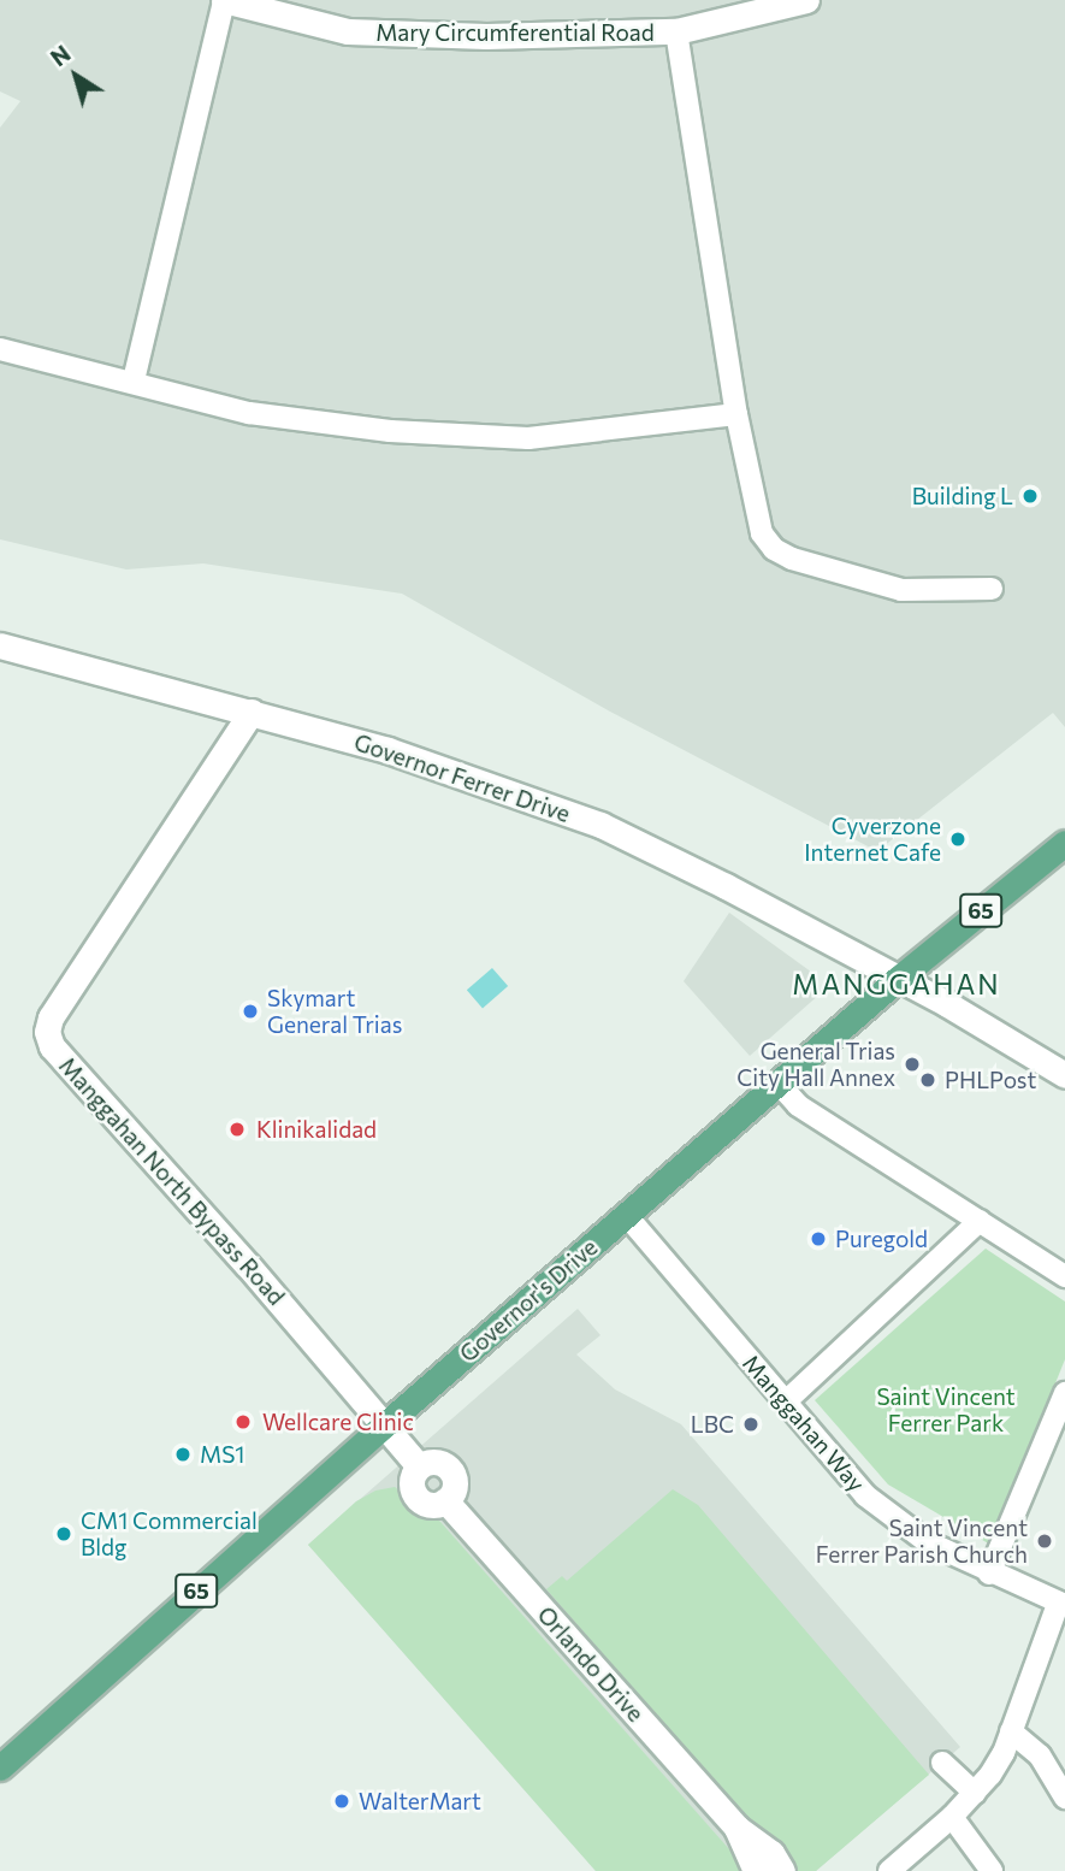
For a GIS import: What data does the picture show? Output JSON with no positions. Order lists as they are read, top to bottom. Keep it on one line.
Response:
{"streets":{"main road":["65","Governor's Drive"],"street":["Mary Circumferential Road","Governor Ferrer Drive","Manggahan North Bypass Road","Manggahan Way","Orlando Drive"]},"crossings":[["Governor Ferrer Drive","Manggahan North Bypass Road"],["Governor Ferrer Drive","Governor's Drive"],["Manggahan North Bypass Road","Governor's Drive"],["Manggahan North Bypass Road","Orlando Drive"],["Governor's Drive","Manggahan Way"],["Governor's Drive","Orlando Drive"]],"districts":["MANGGAHAN"],"parks":["Saint Vincent Ferrer Park"],"places":["Building L","Cyverzone Internet Cafe","Skymart General Trias","General Trias City Hall Annex","PHLPost","Klinikalidad","Puregold","Wellcare Clinic","LBC","MS1","CM1 Commercial Bldg","Saint Vincent Ferrer Parish Church","WalterMart"],"north":"top left"}
